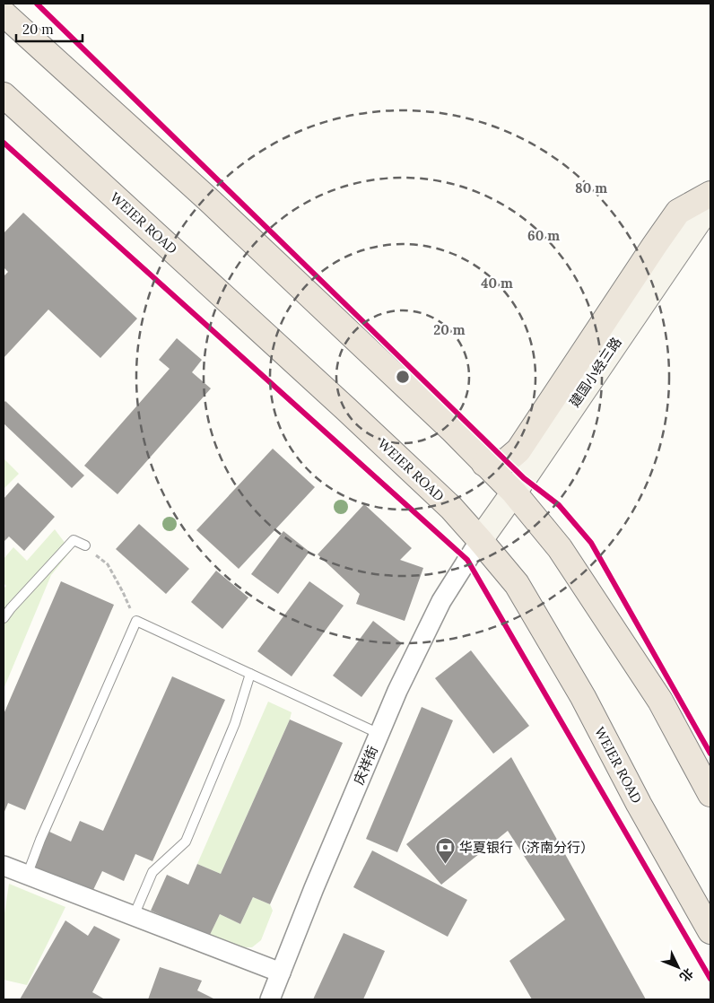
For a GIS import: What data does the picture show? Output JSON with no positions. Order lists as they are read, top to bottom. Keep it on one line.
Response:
{"streets":{"highway":["WEIER ROAD"],"main road":["建国小经三路"],"street":["庆祥街"]},"crossings":[["WEIER ROAD","建国小经三路"],["WEIER ROAD","庆祥街"],["建国小经三路","庆祥街"]],"places":{"bank":["华夏银行（济南分行）"]},"scale_bar":"20 m","north":"bottom right","rings":["80 m","60 m","40 m","20 m"]}
